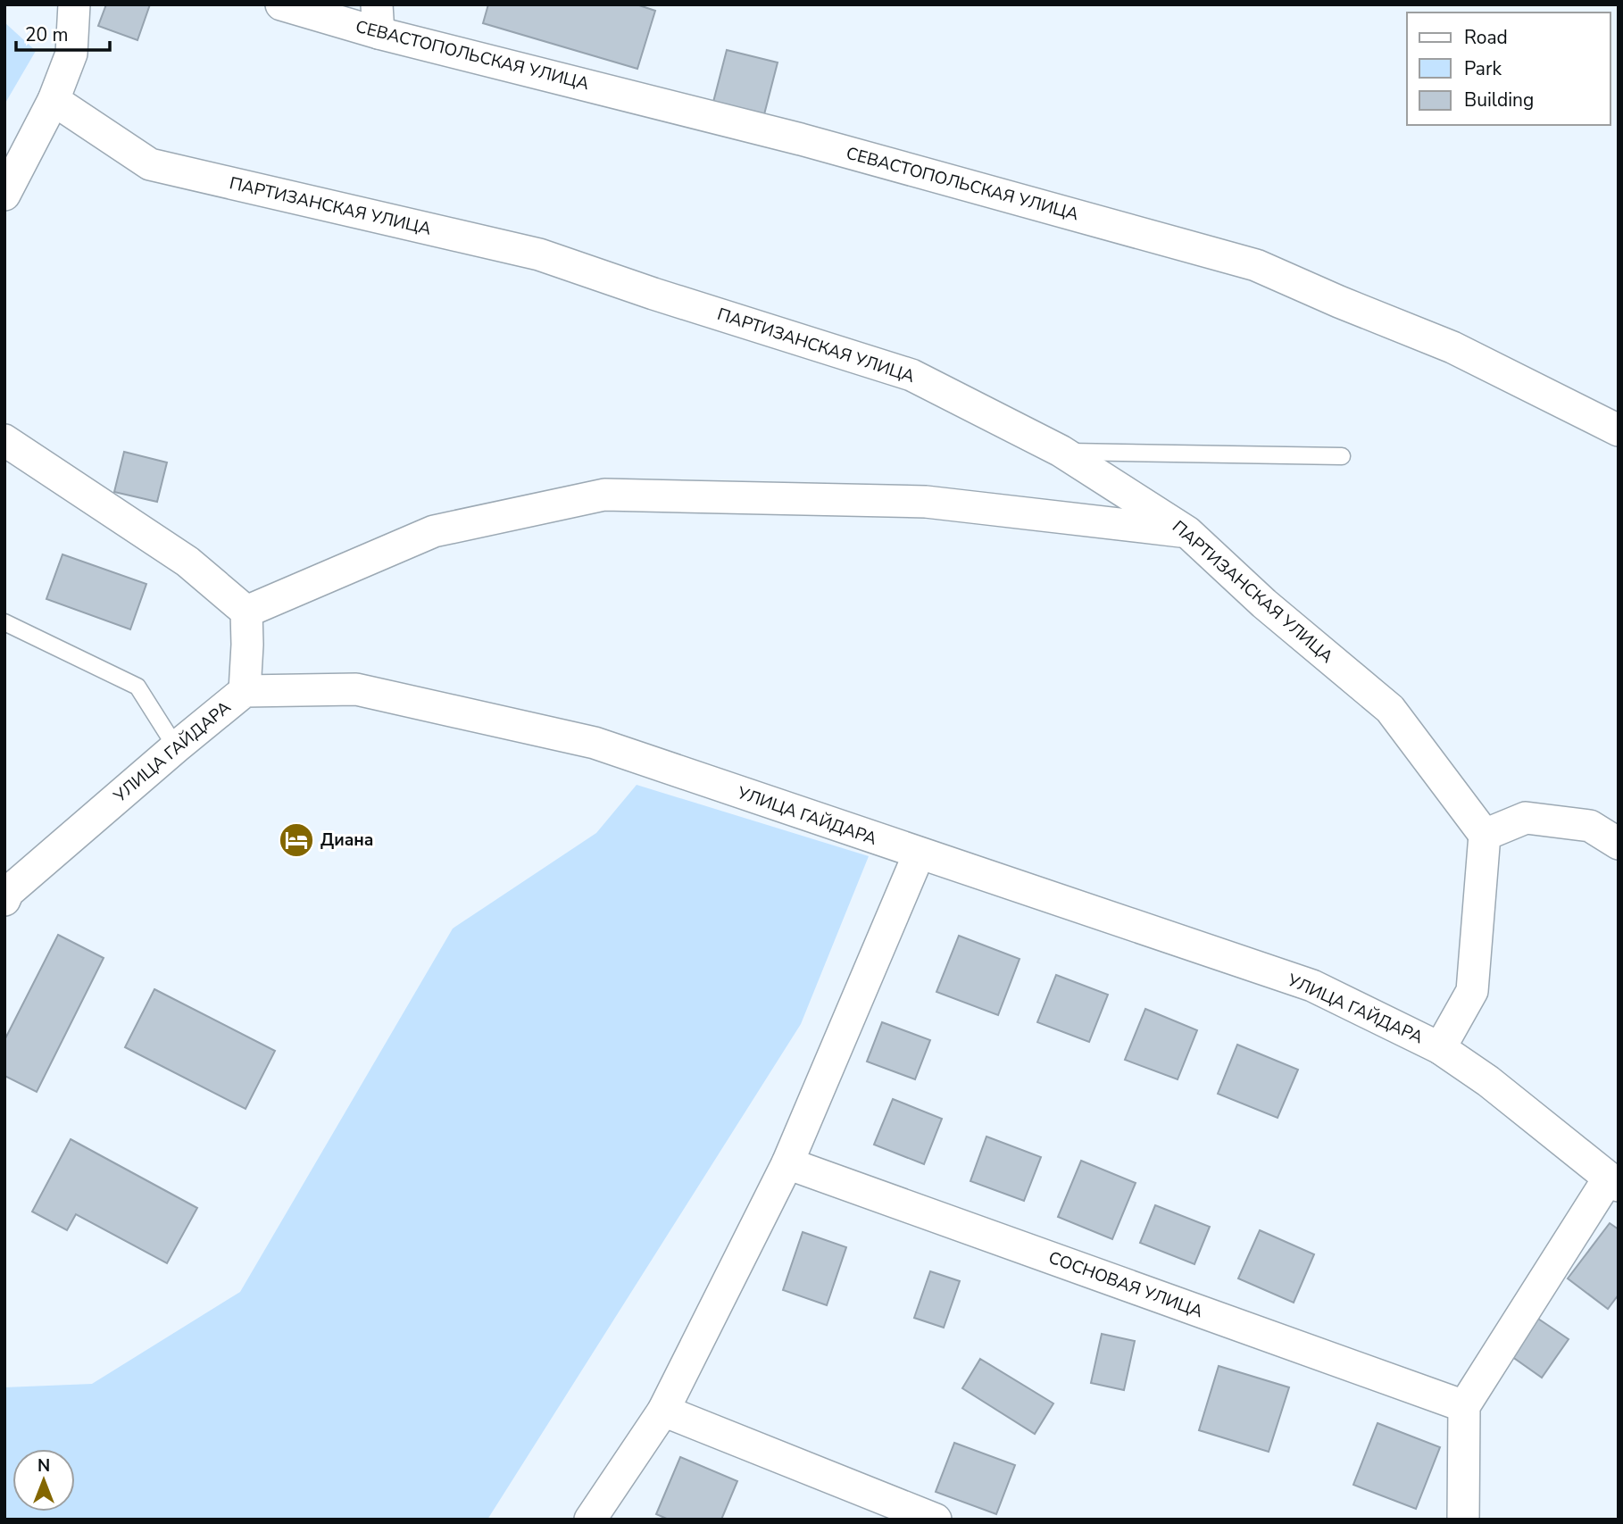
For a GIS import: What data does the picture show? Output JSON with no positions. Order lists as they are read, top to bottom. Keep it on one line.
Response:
{"streets":{"street":["СЕВАСТОПОЛЬСКАЯ УЛИЦА","ПАРТИЗАНСКАЯ УЛИЦА","УЛИЦА ГАЙДАРА","СОСНОВАЯ УЛИЦА"]},"places":{"hotel":["Диана"]},"legend":["Road","Park","Building"],"scale_bar":"20 m","north":"top"}
